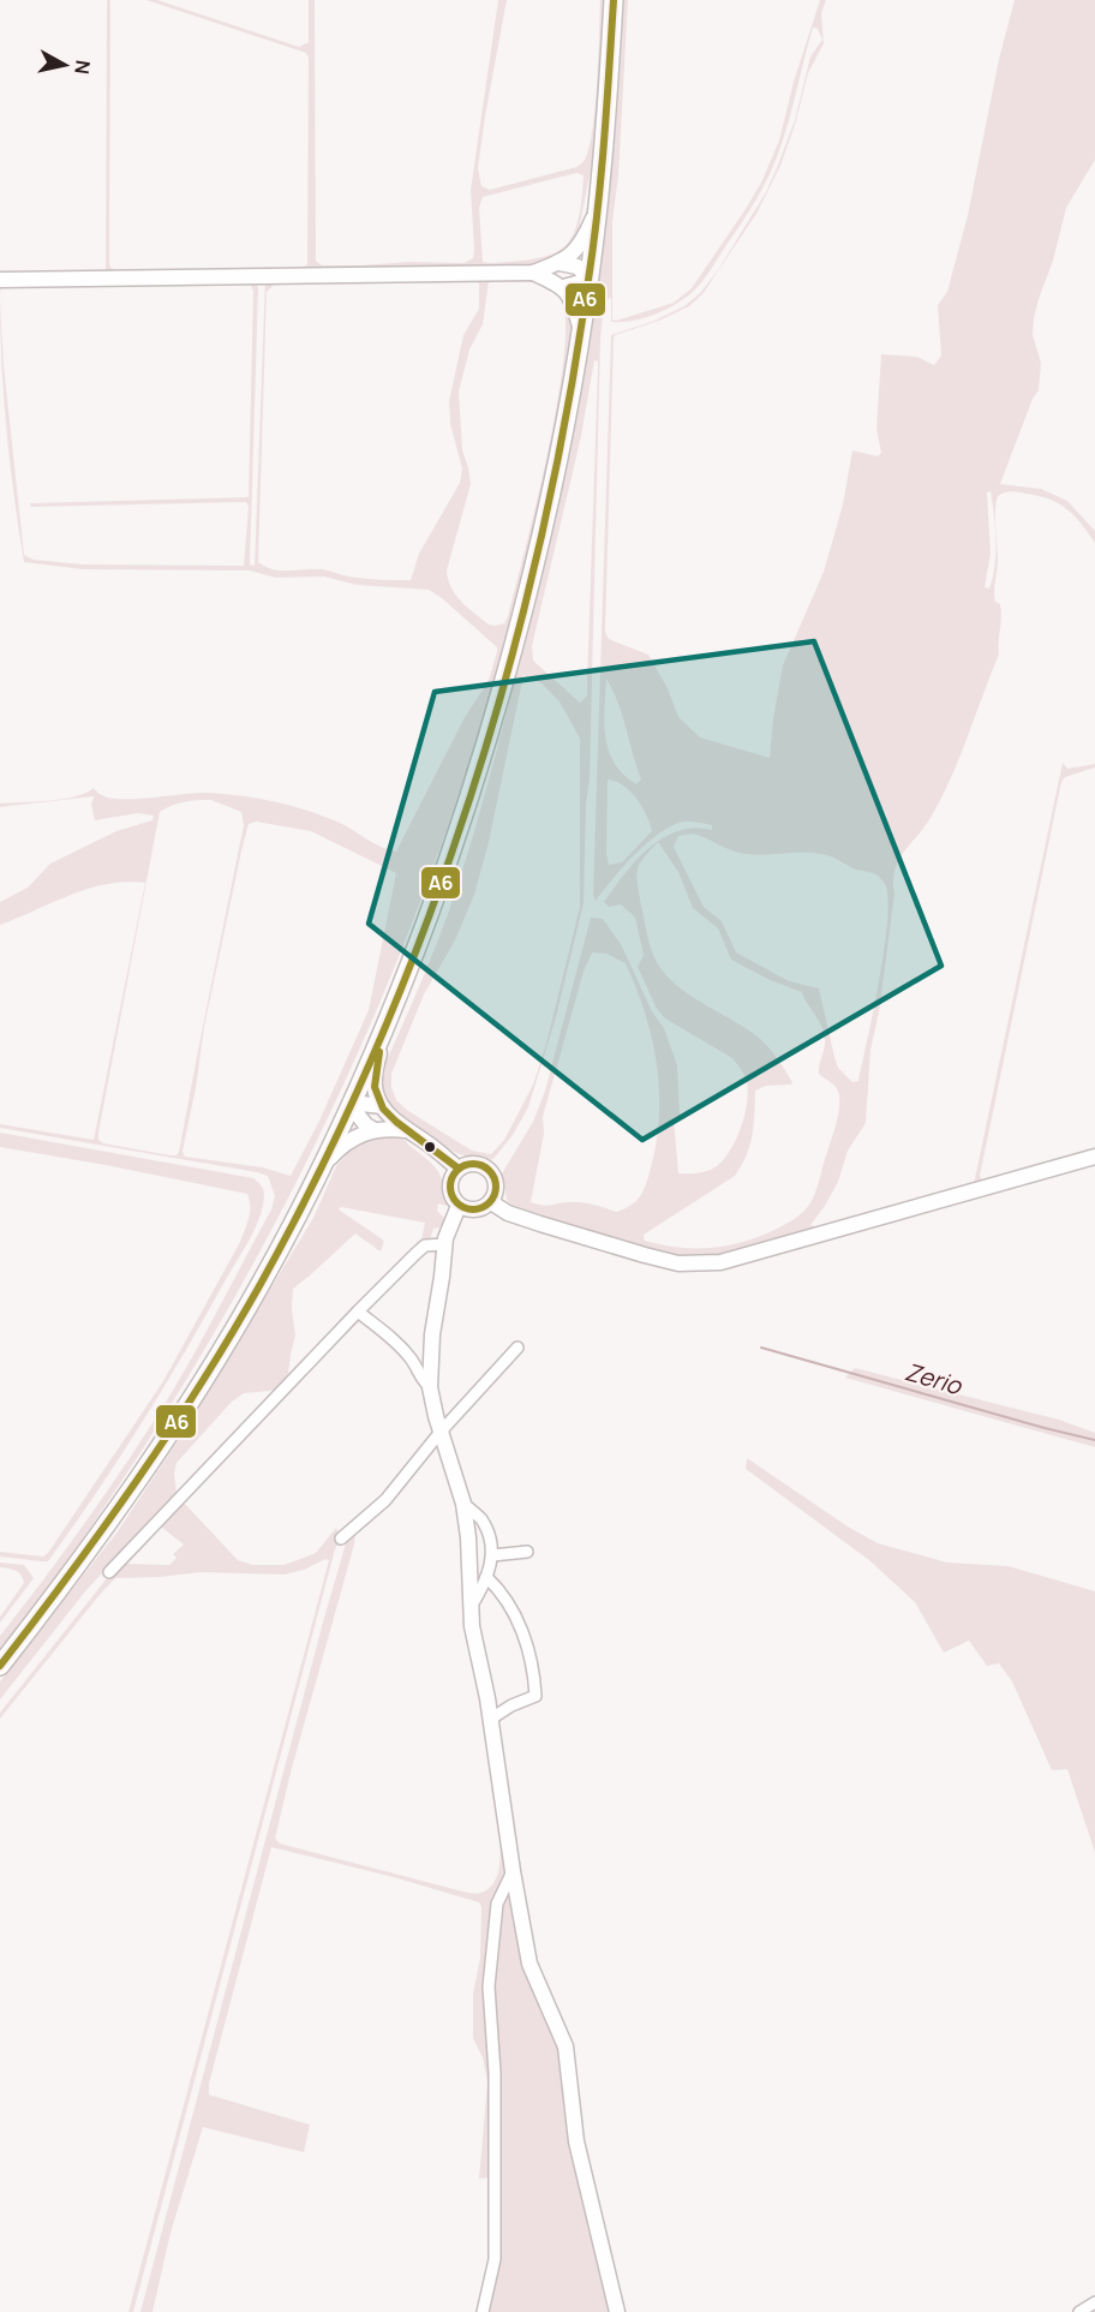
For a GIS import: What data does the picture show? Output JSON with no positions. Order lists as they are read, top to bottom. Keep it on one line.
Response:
{"water":["Zerio"],"lines":["transit line A6"],"north":"right"}
